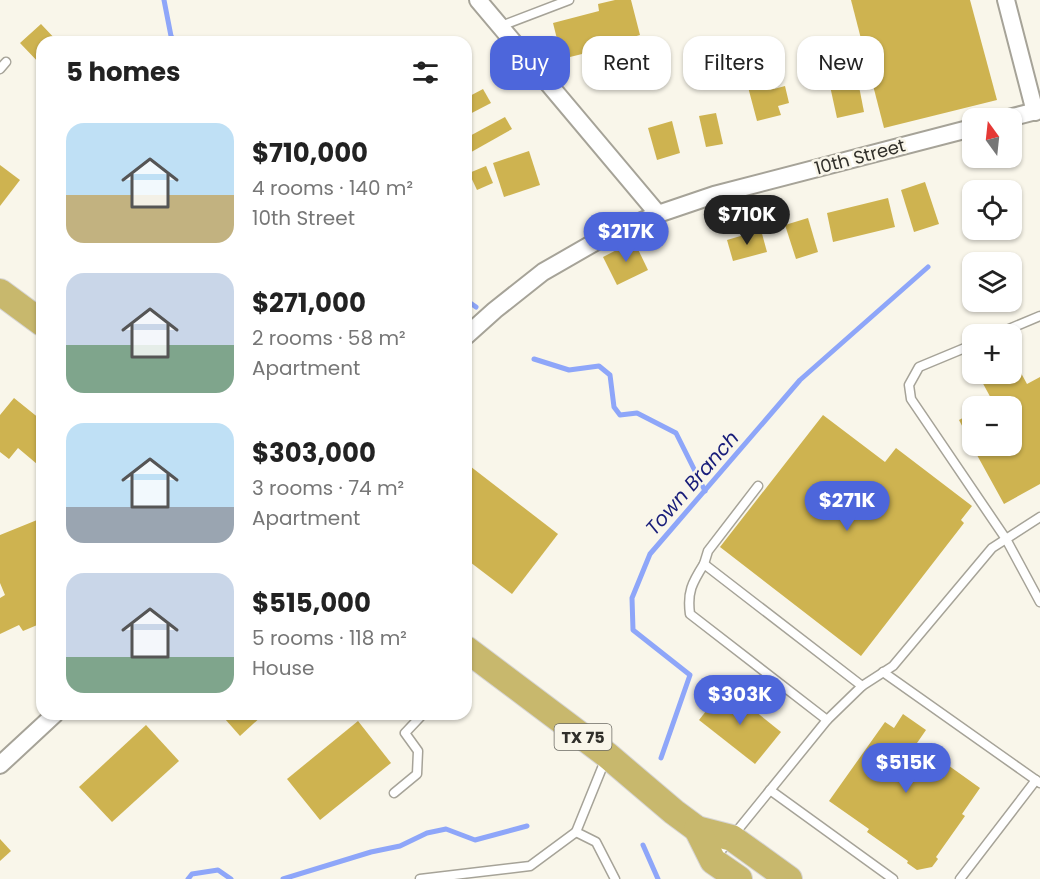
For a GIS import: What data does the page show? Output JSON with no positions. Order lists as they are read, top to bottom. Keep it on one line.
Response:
{"streets":{"main road":["TX 75"],"street":["10th Street"]},"water":["Town Branch"],"north":"top","page":{"chip":["Buy","Rent","Filters","New"],"heading":"5 homes","map_buttons":["+","−"],"list":[{"name":"$710,000","note":"4 rooms · 140 m² · 10th Street"},{"name":"$271,000","note":"2 rooms · 58 m² · Apartment"},{"name":"$303,000","note":"3 rooms · 74 m² · Apartment"},{"name":"$515,000","note":"5 rooms · 118 m² · House"}],"price":["$710K","$217K","$271K","$303K","$515K"]}}
